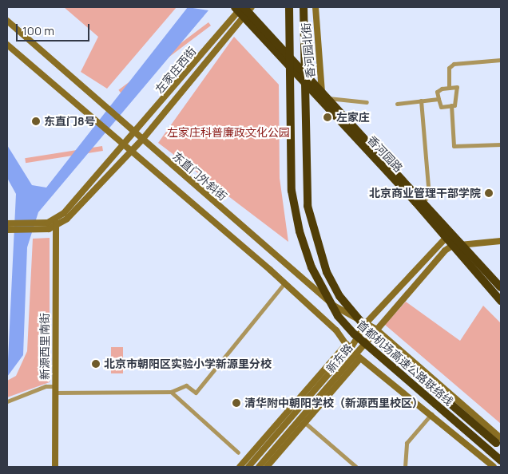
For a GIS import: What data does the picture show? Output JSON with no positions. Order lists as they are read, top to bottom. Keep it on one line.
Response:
{"streets":{"highway":["香河园路","首都机场高速公路联络线"],"main road":["香河园北街","左家庄西街","东直门外斜街","新源西里南街","新东路"]},"crossings":[["香河园北街","香河园路"],["左家庄西街","香河园路"],["左家庄西街","东直门外斜街"],["香河园路","新东路"],["东直门外斜街","新东路"],["东直门外斜街","首都机场高速公路联络线"]],"parks":["左家庄科普廉政文化公园"],"places":["左家庄","东直门8号","北京商业管理干部学院","北京市朝阳区实验小学新源里分校","清华附中朝阳学校（新源西里校区）"],"scale_bar":"100 m"}
